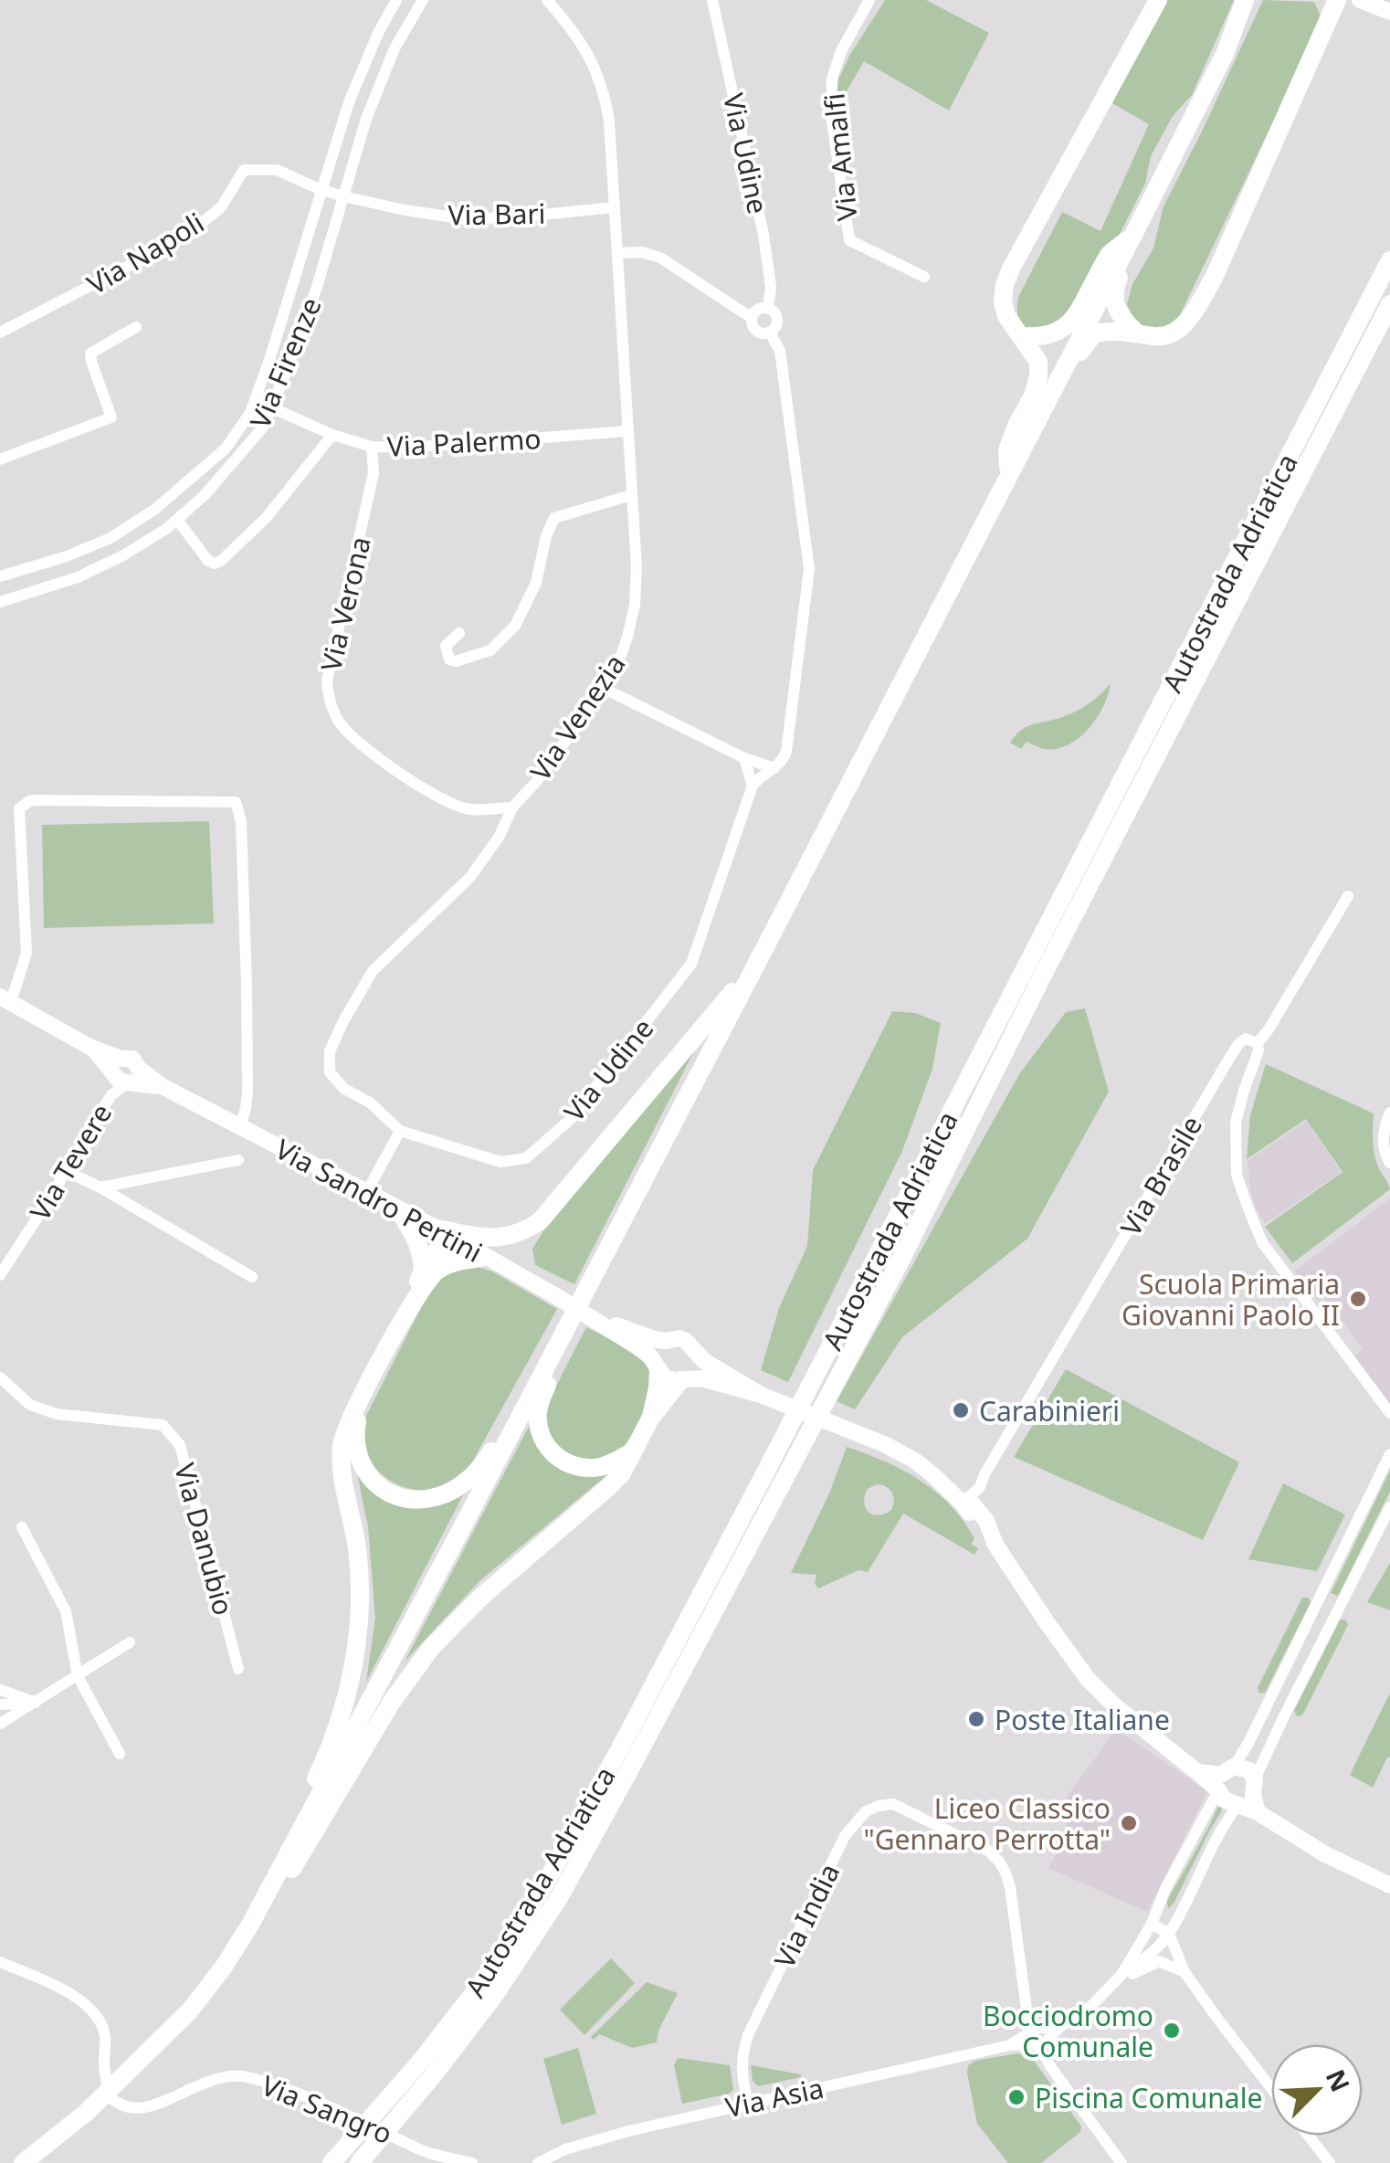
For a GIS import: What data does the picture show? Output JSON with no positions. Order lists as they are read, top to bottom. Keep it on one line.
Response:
{"streets":{"highway":["Autostrada Adriatica"],"main road":["Via Sandro Pertini"],"street":["Via Udine","Via Amalfi","Via Bari","Via Napoli","Via Firenze","Via Palermo","Via Verona","Via Venezia","Via Tevere","Via Brasile","Via Danubio","Via India","Via Asia","Via Sangro"]},"crossings":[["Via Udine","Via Venezia"],["Via Bari","Via Napoli"],["Via Bari","Via Firenze"],["Via Bari","Via Venezia"],["Via Napoli","Via Firenze"],["Via Firenze","Via Palermo"],["Via Palermo","Via Verona"],["Via Palermo","Via Venezia"],["Via Verona","Via Venezia"],["Via Tevere","Via Sandro Pertini"],["Via Brasile","Via Sandro Pertini"],["Via India","Via Asia"]],"places":["Scuola Primaria Giovanni Paolo II","Carabinieri","Poste Italiane","Liceo Classico \"Gennaro Perrotta\"","Bocciodromo Comunale","Piscina Comunale"],"north":"top right"}
